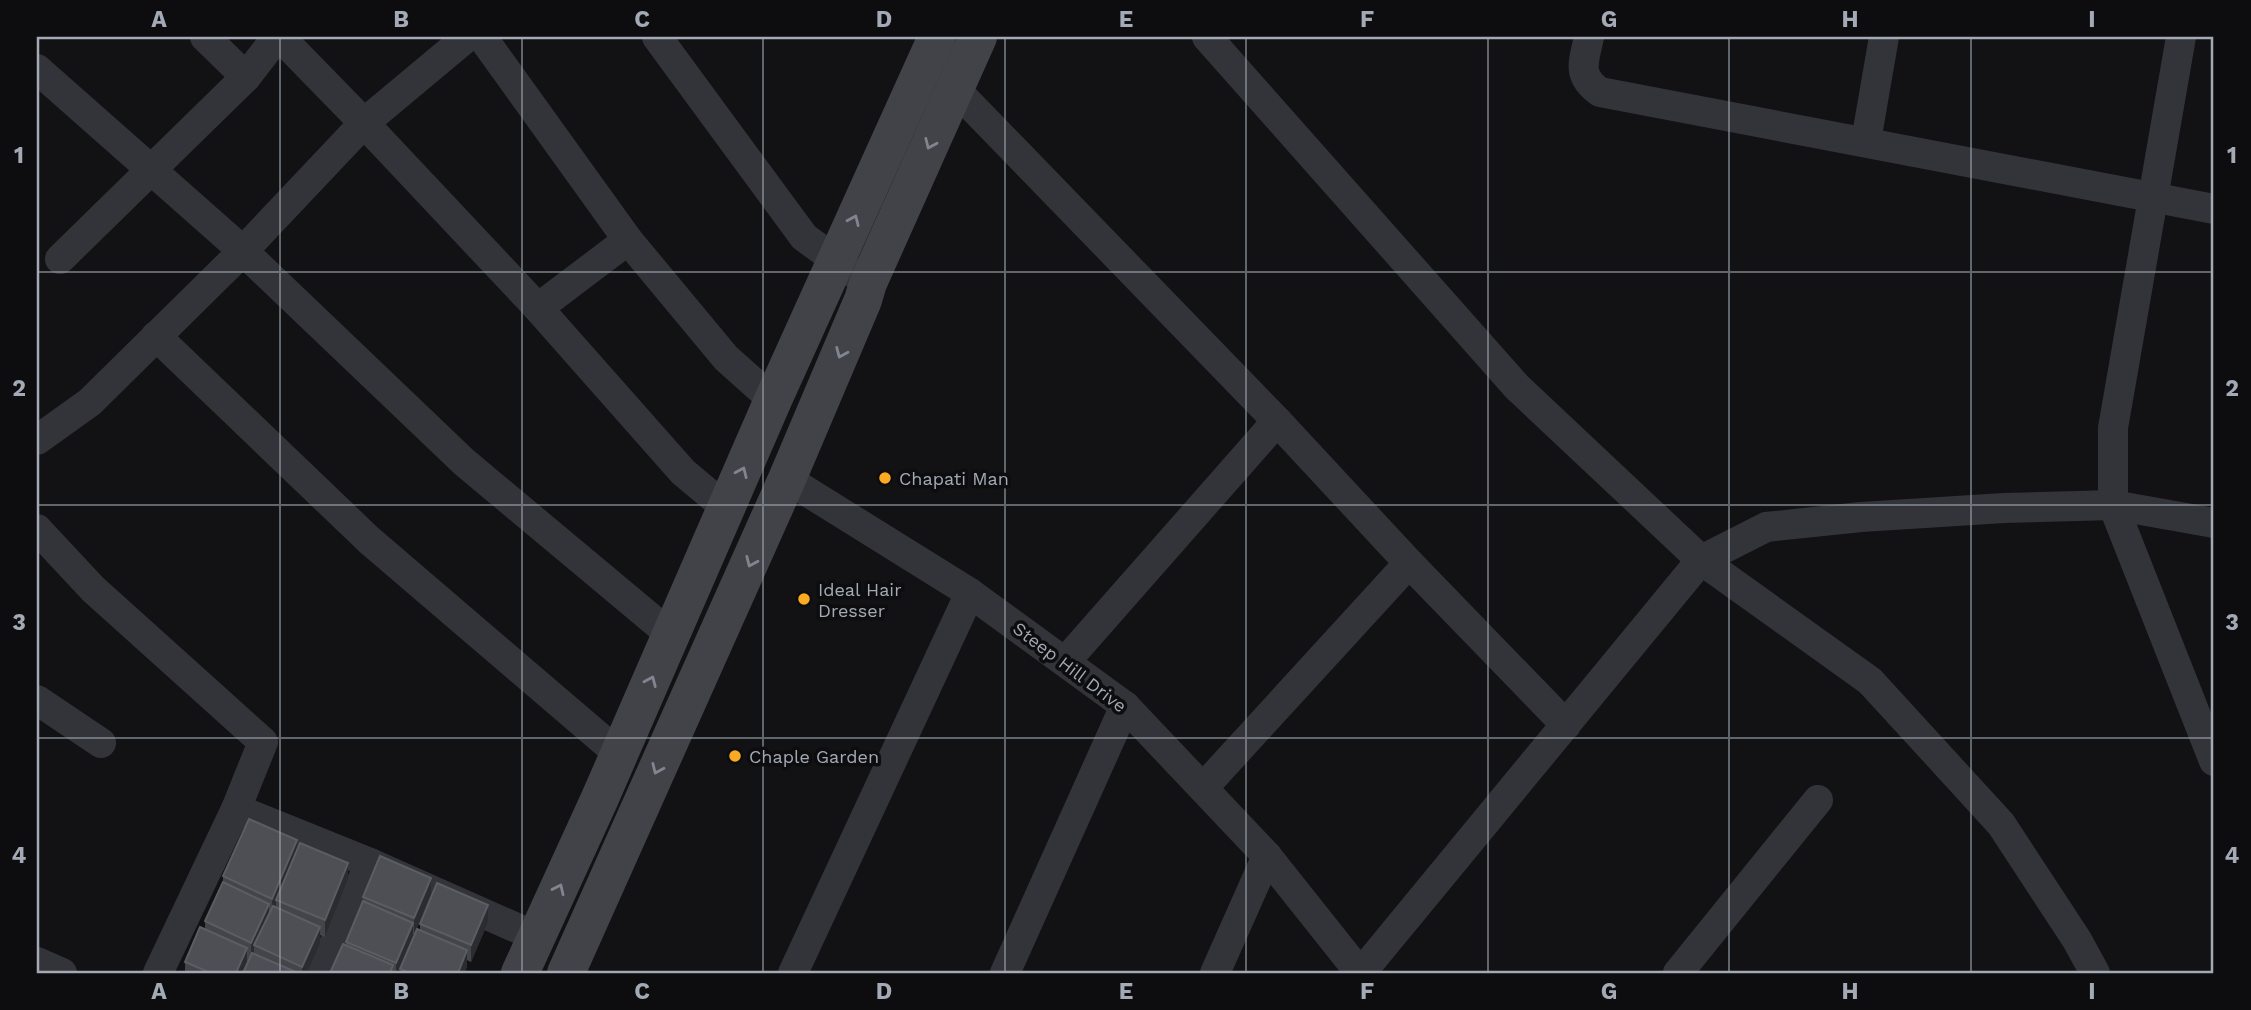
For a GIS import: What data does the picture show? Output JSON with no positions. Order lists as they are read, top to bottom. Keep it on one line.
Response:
{"streets":{"street":["Steep Hill Drive"]},"places":["Chapati Man","Ideal Hair Dresser","Chaple Garden"],"grid":{"columns":["A","B","C","D","E","F","G","H","I"],"rows":["1","2","3","4"]}}
